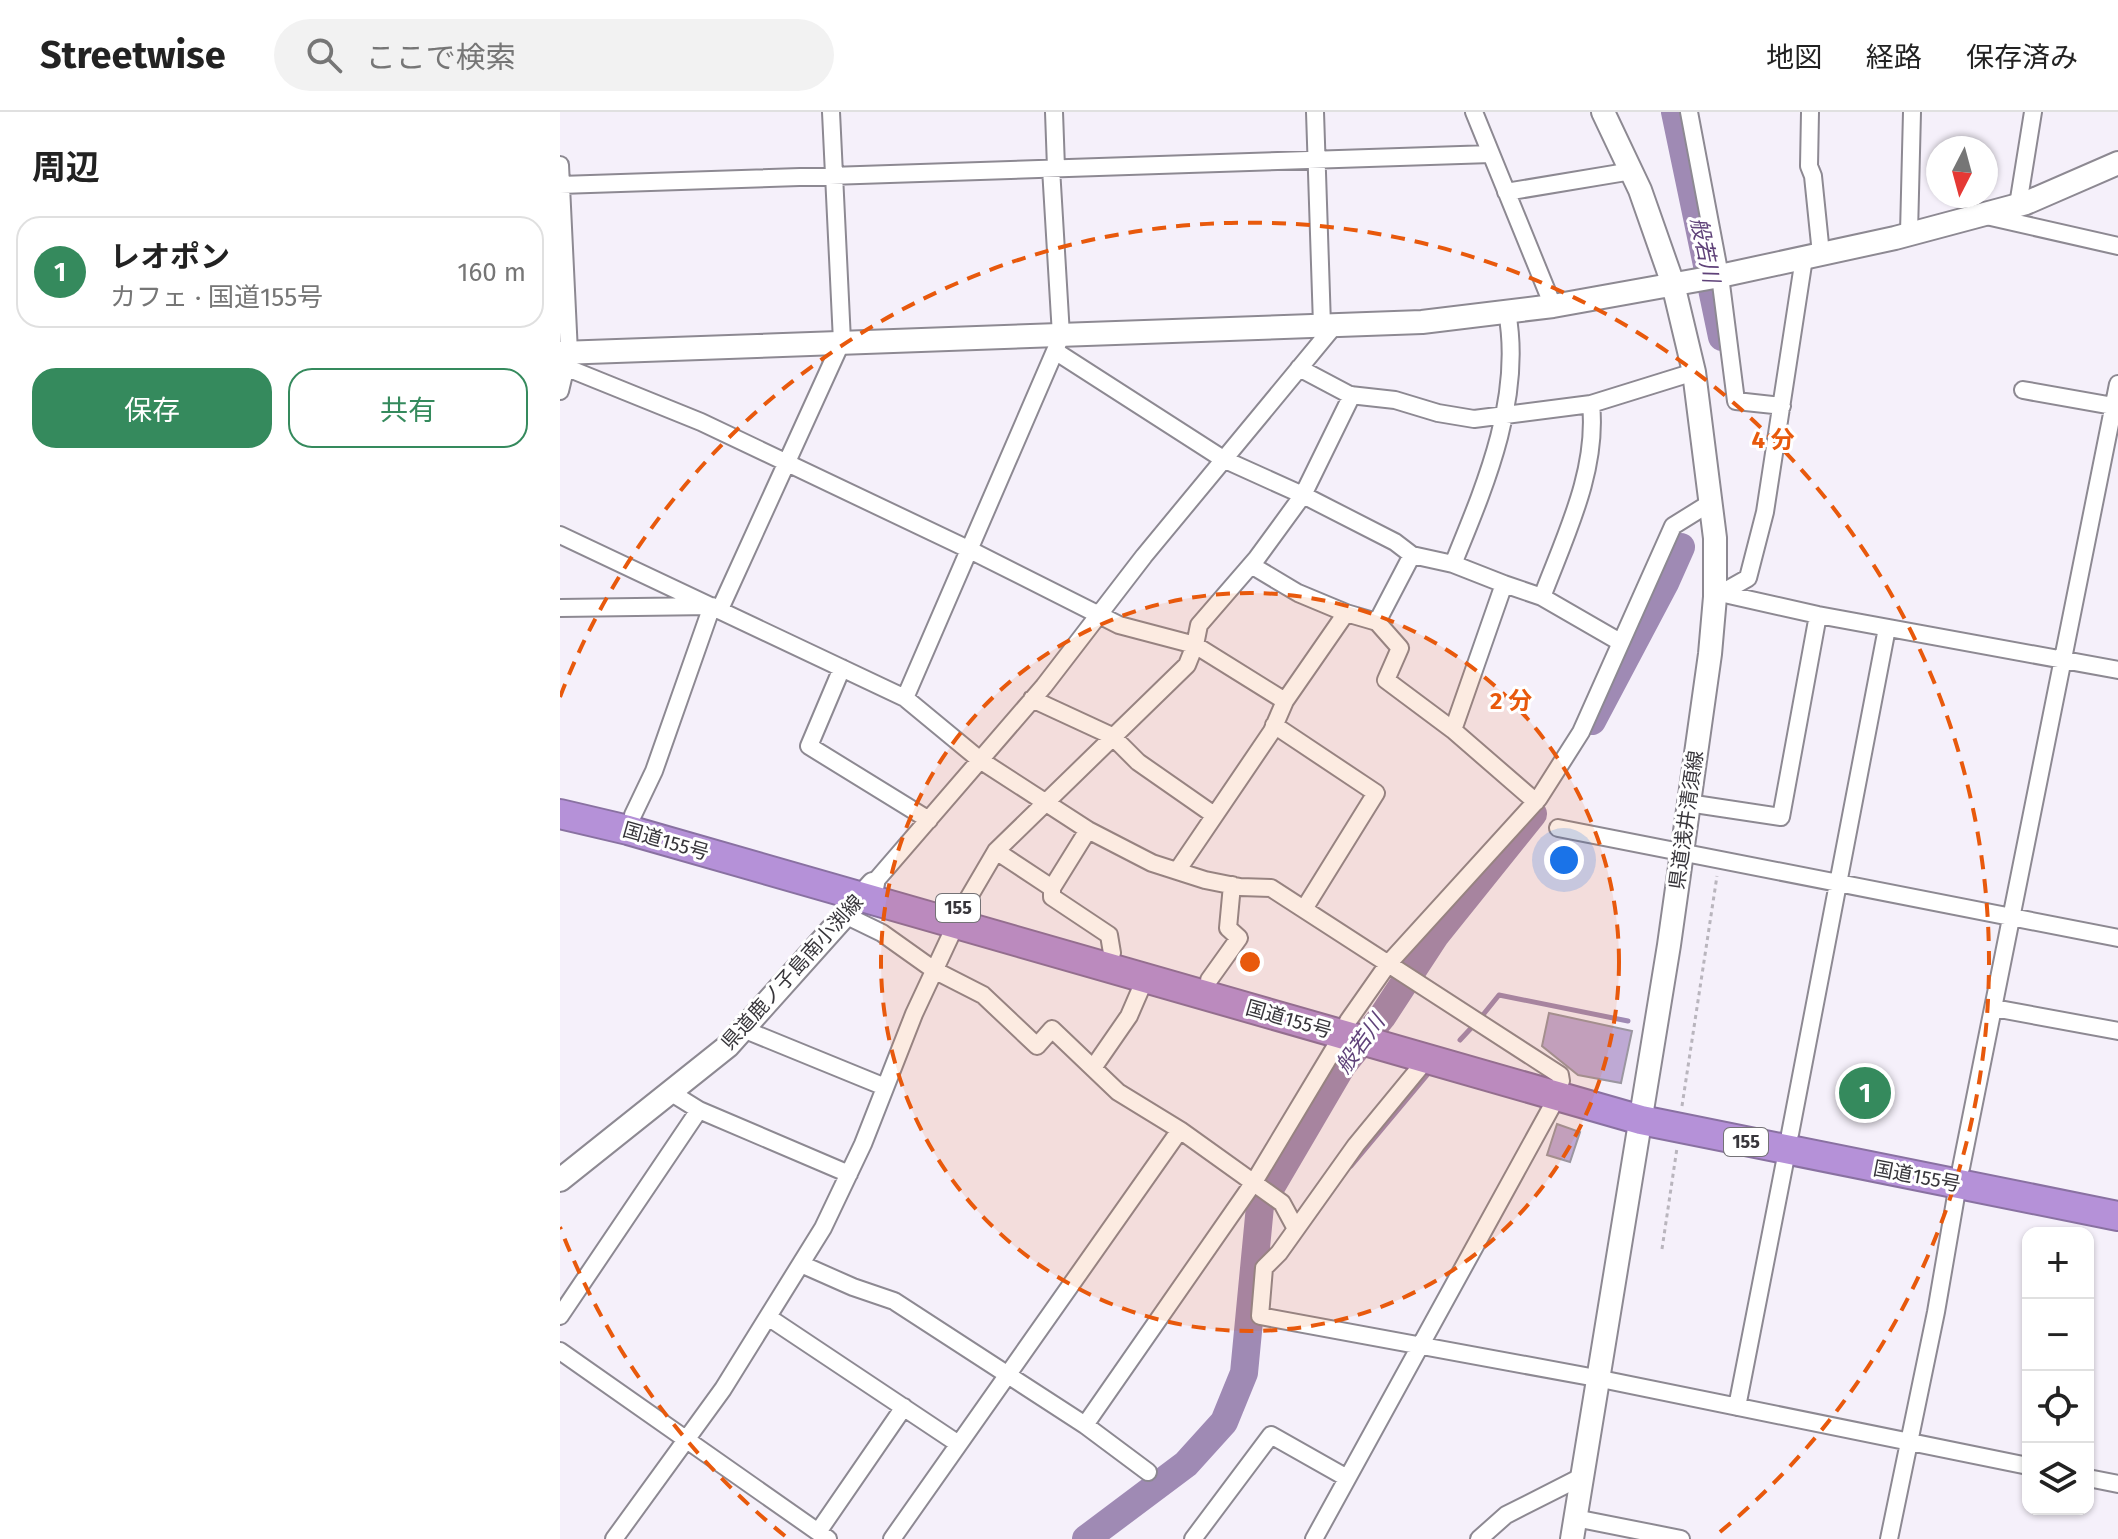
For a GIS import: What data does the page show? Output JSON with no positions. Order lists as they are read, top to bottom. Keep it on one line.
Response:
{"streets":{"highway":["国道155号","155"],"main road":["県道浅井清須線","県道鹿ノ子島南小渕線"]},"crossings":[["県道浅井清須線","国道155号"],["国道155号","県道鹿ノ子島南小渕線"]],"water":["般若川"],"north":"bottom","page":{"header":"Streetwise","search":"ここで検索","nav":["地図","経路","保存済み"],"heading":"周辺","list":[{"mark":"1","name":"レオポン","note":"カフェ · 国道155号","value":"160 m"}],"buttons":["保存","共有"],"pins":"1","map_buttons":["+","−"]},"rings":["4 分","2 分"]}
